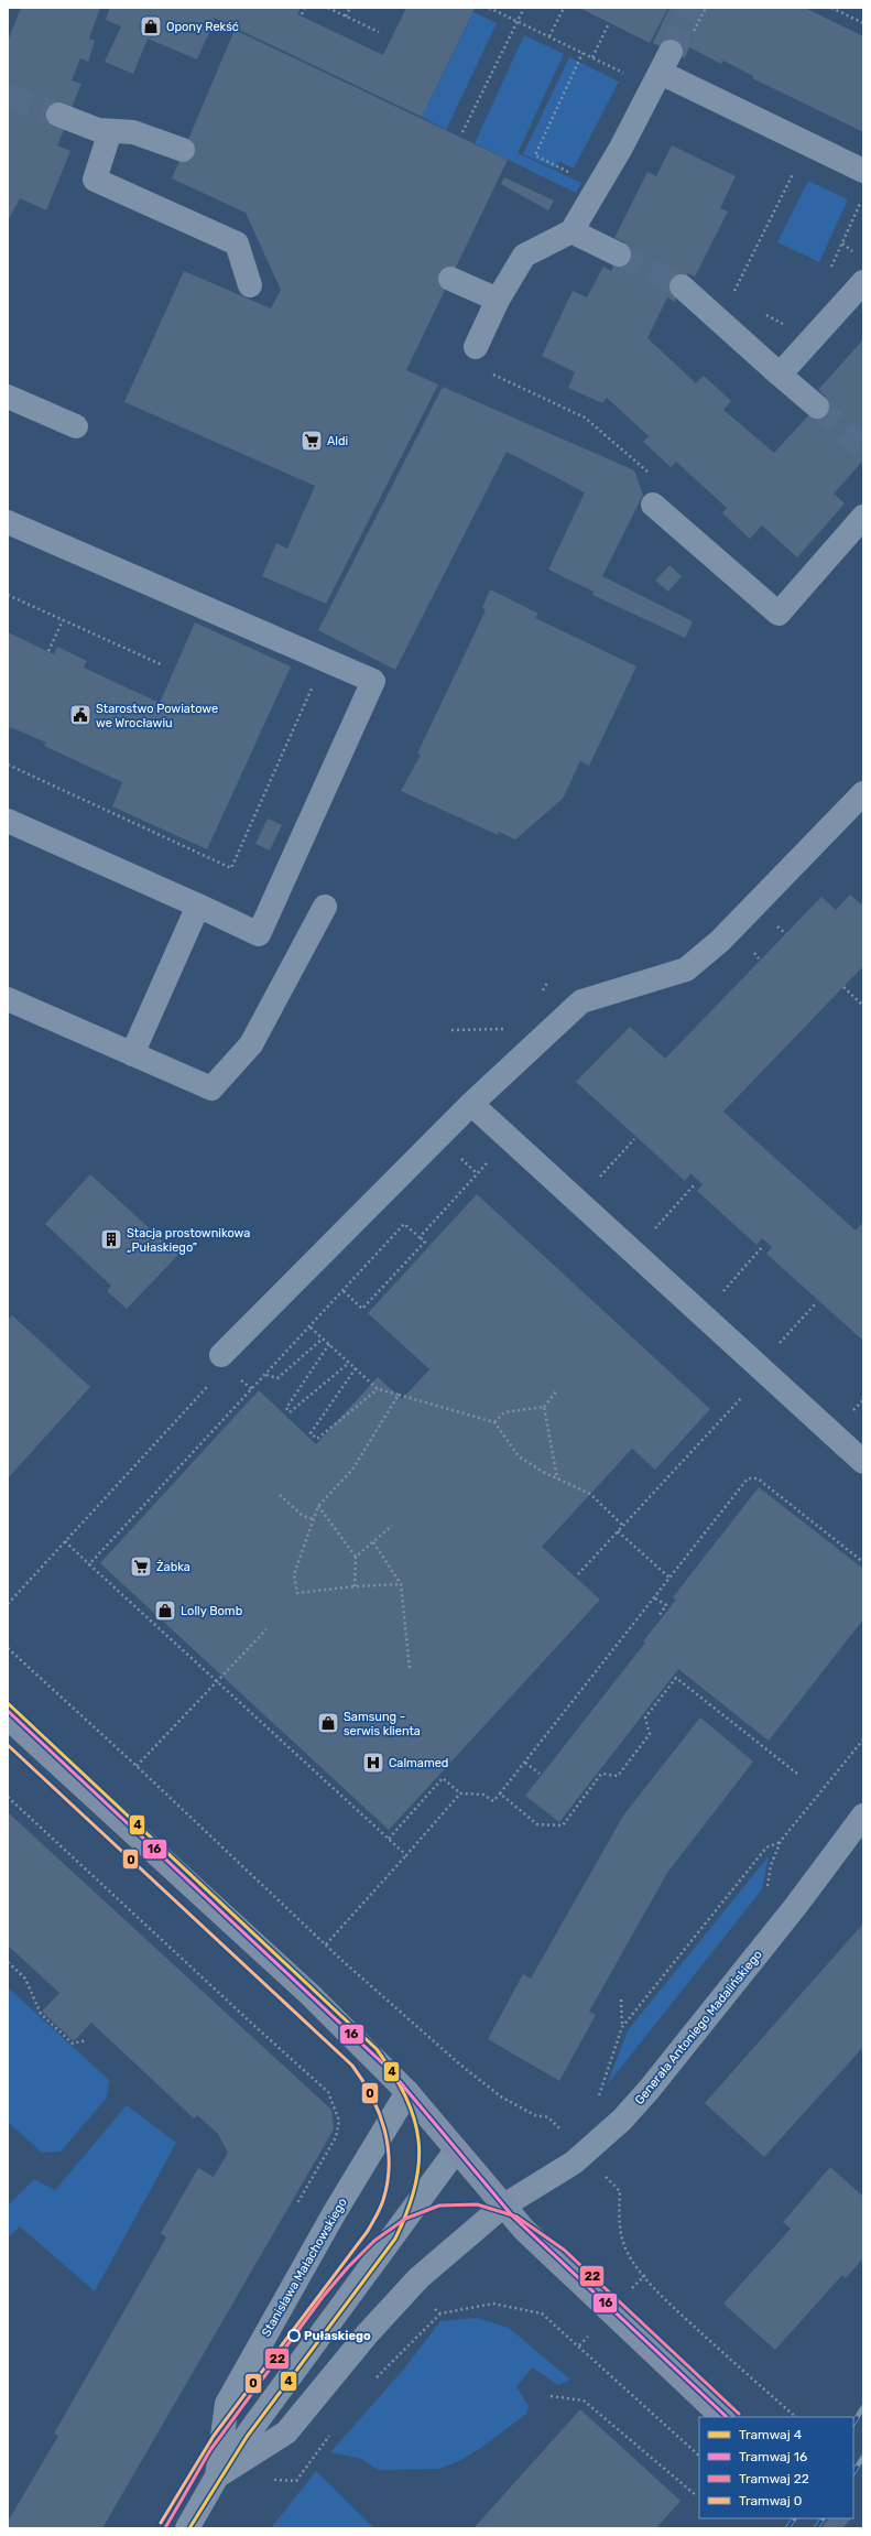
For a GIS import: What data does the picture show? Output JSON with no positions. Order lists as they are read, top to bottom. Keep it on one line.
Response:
{"streets":{"street":["Generała Antoniego Madalińskiego","Stanisława Małachowskiego"]},"crossings":[["Generała Antoniego Madalińskiego","Stanisława Małachowskiego"]],"places":{"shop":["Opony Rekść","Lolly Bomb","Samsung - serwis klienta"],"supermarket":["Aldi","Żabka"],"public building":["Starostwo Powiatowe we Wrocławiu"],"building":["Stacja prostownikowa „Pułaskiego”"],"hospital":["Calmamed"],"other":["Pułaskiego"]},"lines":["tram line 4","tram line 16","tram line 0","tram line 22"],"legend":["Tramwaj 4","Tramwaj 16","Tramwaj 22","Tramwaj 0"]}
